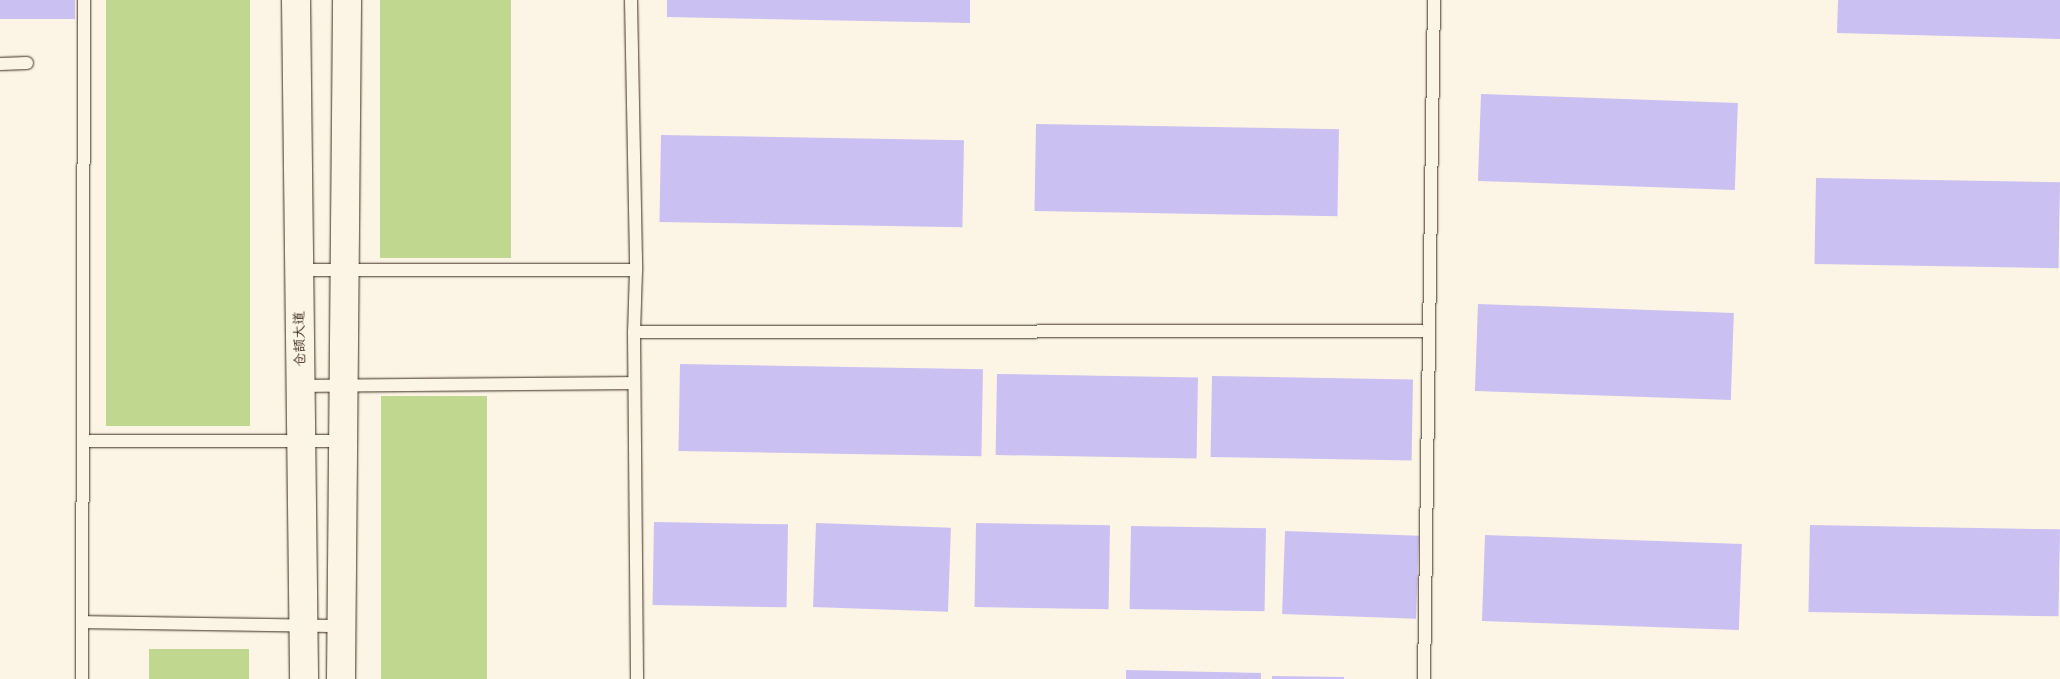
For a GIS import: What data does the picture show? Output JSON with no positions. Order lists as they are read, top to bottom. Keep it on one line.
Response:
{"streets":{"main road":["仓颉大道"]}}
